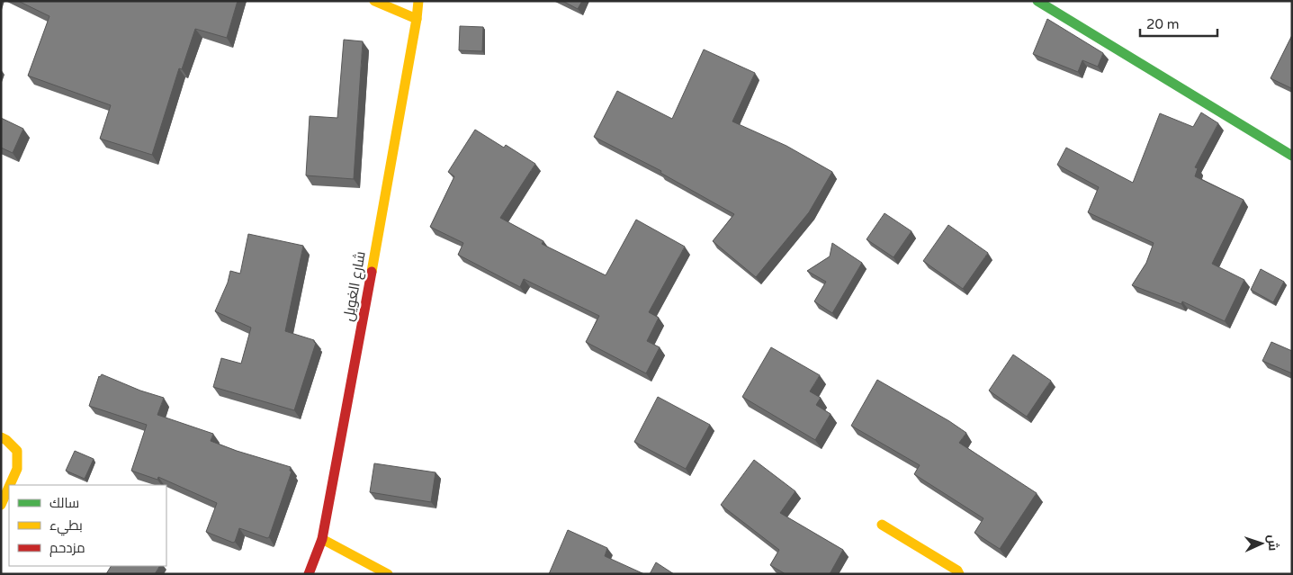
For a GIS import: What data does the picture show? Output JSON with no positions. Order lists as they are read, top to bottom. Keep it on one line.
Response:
{"streets":{"street":["شارع الغويل"]},"legend":["سالك","بطيء","مزدحم"],"scale_bar":"20 m","north":"right"}
